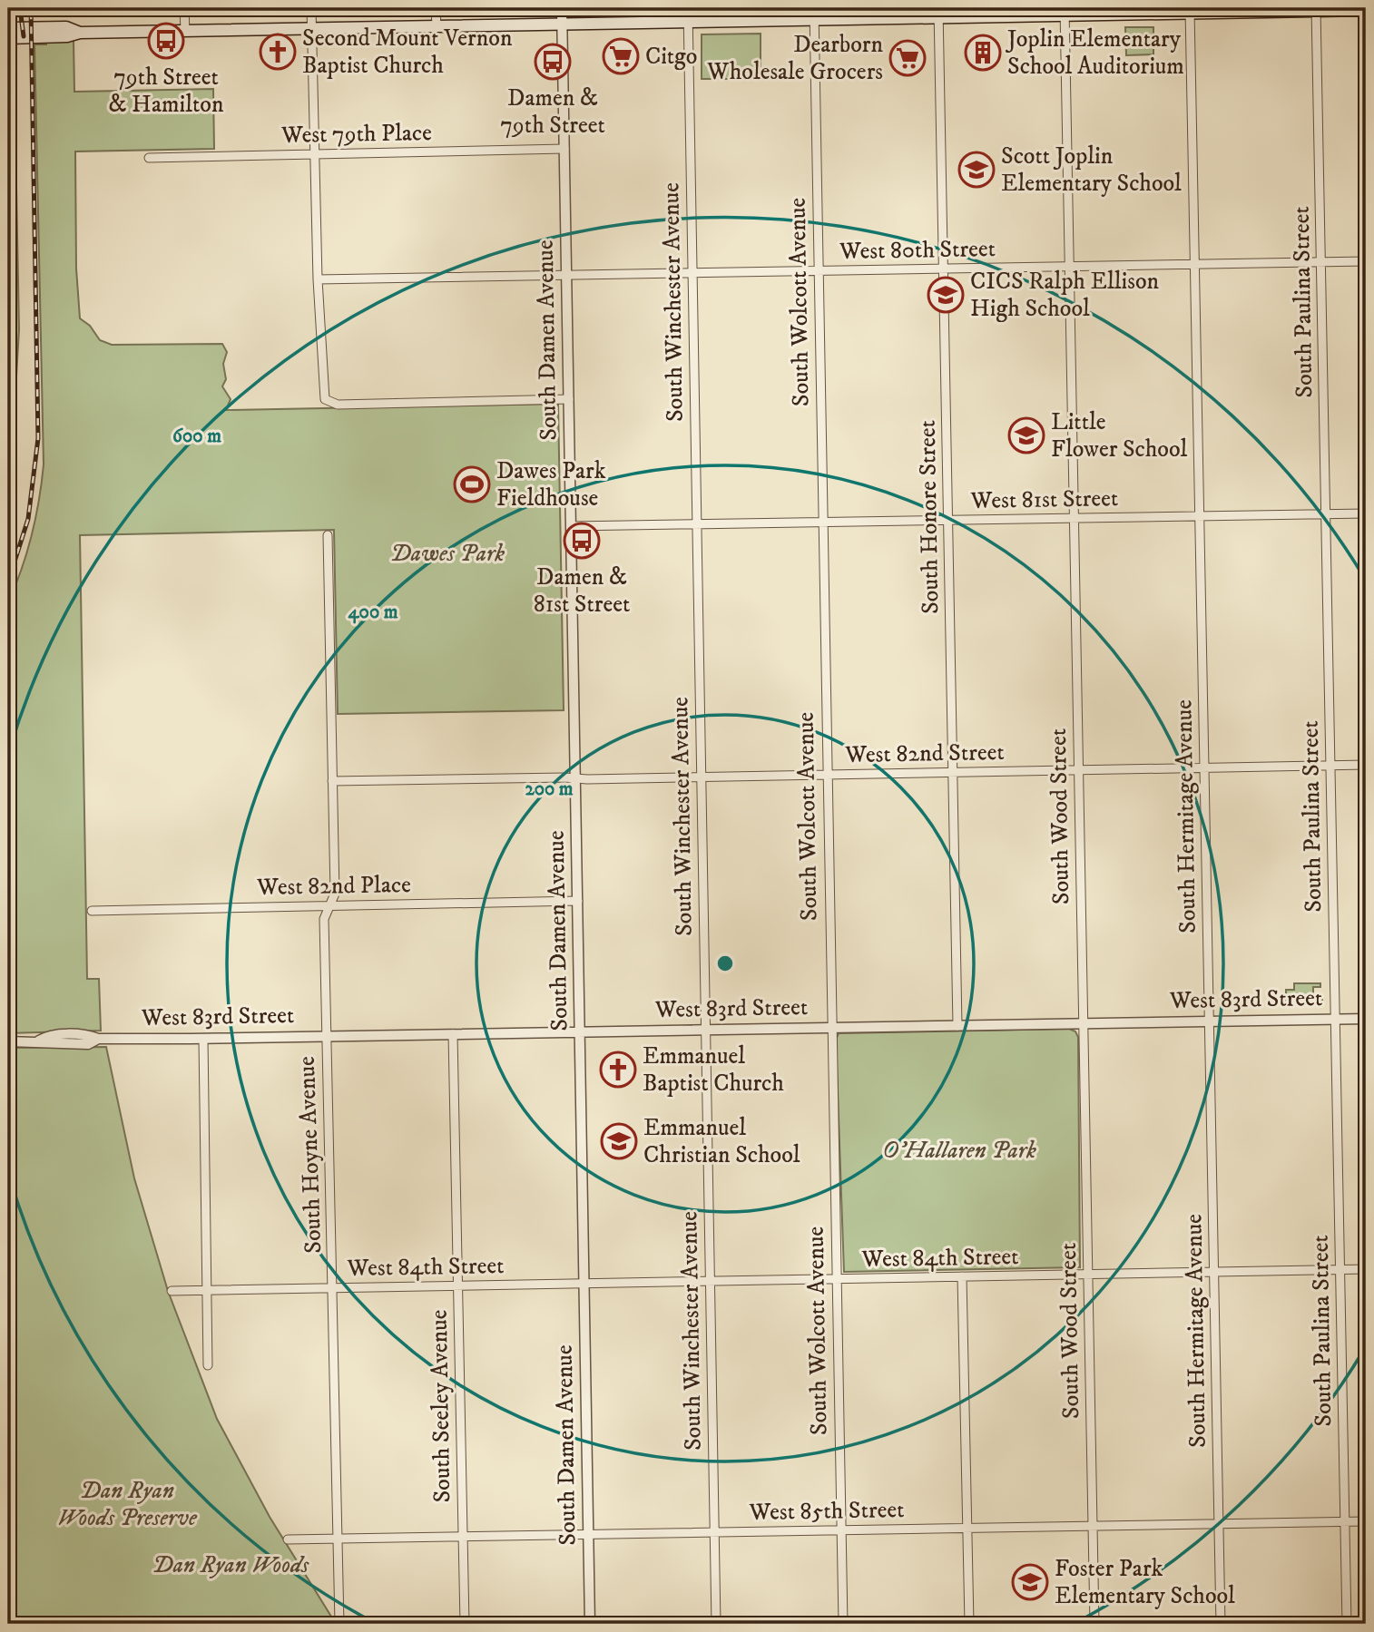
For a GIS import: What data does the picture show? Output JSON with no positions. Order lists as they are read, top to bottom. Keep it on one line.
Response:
{"streets":{"street":["West 79th Place","West 80th Street","South Winchester Avenue","South Wolcott Avenue","South Paulina Street","South Damen Avenue","West 81st Street","South Honore Street","West 82nd Street","South Wood Street","South Hermitage Avenue","West 82nd Place","West 83rd Street","South Hoyne Avenue","West 84th Street","South Seeley Avenue","West 85th Street"]},"crossings":[["West 79th Place","South Damen Avenue"],["West 80th Street","South Winchester Avenue"],["West 80th Street","South Wolcott Avenue"],["West 80th Street","South Paulina Street"],["West 80th Street","South Damen Avenue"],["West 80th Street","South Honore Street"],["West 80th Street","South Wood Street"],["West 80th Street","South Hermitage Avenue"],["South Winchester Avenue","West 81st Street"],["South Winchester Avenue","West 82nd Street"],["South Winchester Avenue","West 83rd Street"],["South Winchester Avenue","West 84th Street"],["South Winchester Avenue","West 85th Street"],["South Wolcott Avenue","West 81st Street"],["South Wolcott Avenue","West 82nd Street"],["South Wolcott Avenue","West 83rd Street"],["South Wolcott Avenue","West 84th Street"],["South Wolcott Avenue","West 85th Street"],["South Paulina Street","West 81st Street"],["South Paulina Street","West 82nd Street"],["South Paulina Street","West 83rd Street"],["South Paulina Street","West 84th Street"],["South Paulina Street","West 85th Street"],["South Damen Avenue","West 81st Street"],["South Damen Avenue","West 82nd Street"],["South Damen Avenue","West 82nd Place"],["South Damen Avenue","West 83rd Street"],["South Damen Avenue","West 84th Street"],["South Damen Avenue","West 85th Street"],["West 81st Street","South Honore Street"],["West 81st Street","South Wood Street"],["West 81st Street","South Hermitage Avenue"],["South Honore Street","West 82nd Street"],["South Honore Street","West 83rd Street"],["West 82nd Street","South Wood Street"],["West 82nd Street","South Hermitage Avenue"],["West 82nd Street","South Hoyne Avenue"],["South Wood Street","West 83rd Street"],["South Wood Street","West 84th Street"],["South Wood Street","West 85th Street"],["South Hermitage Avenue","West 83rd Street"],["South Hermitage Avenue","West 84th Street"],["South Hermitage Avenue","West 85th Street"],["West 82nd Place","South Hoyne Avenue"],["West 83rd Street","South Hoyne Avenue"],["West 83rd Street","South Seeley Avenue"],["South Hoyne Avenue","West 84th Street"],["South Hoyne Avenue","West 85th Street"],["West 84th Street","South Seeley Avenue"],["South Seeley Avenue","West 85th Street"]],"parks":["Dawes Park","O'Hallaren Park","Dan Ryan Woods Preserve","Dan Ryan Woods"],"places":{"bus stop":["79th Street & Hamilton","Damen & 79th Street","Damen & 81st Street"],"church":["Second Mount Vernon Baptist Church","Emmanuel Baptist Church"],"building":["Joplin Elementary School Auditorium"],"supermarket":["Citgo","Dearborn Wholesale Grocers"],"school or university":["Scott Joplin Elementary School","CICS Ralph Ellison High School","Little Flower School","Emmanuel Christian School","Foster Park Elementary School"],"sports":["Dawes Park Fieldhouse"]},"rings":["600 m","400 m","200 m"]}
